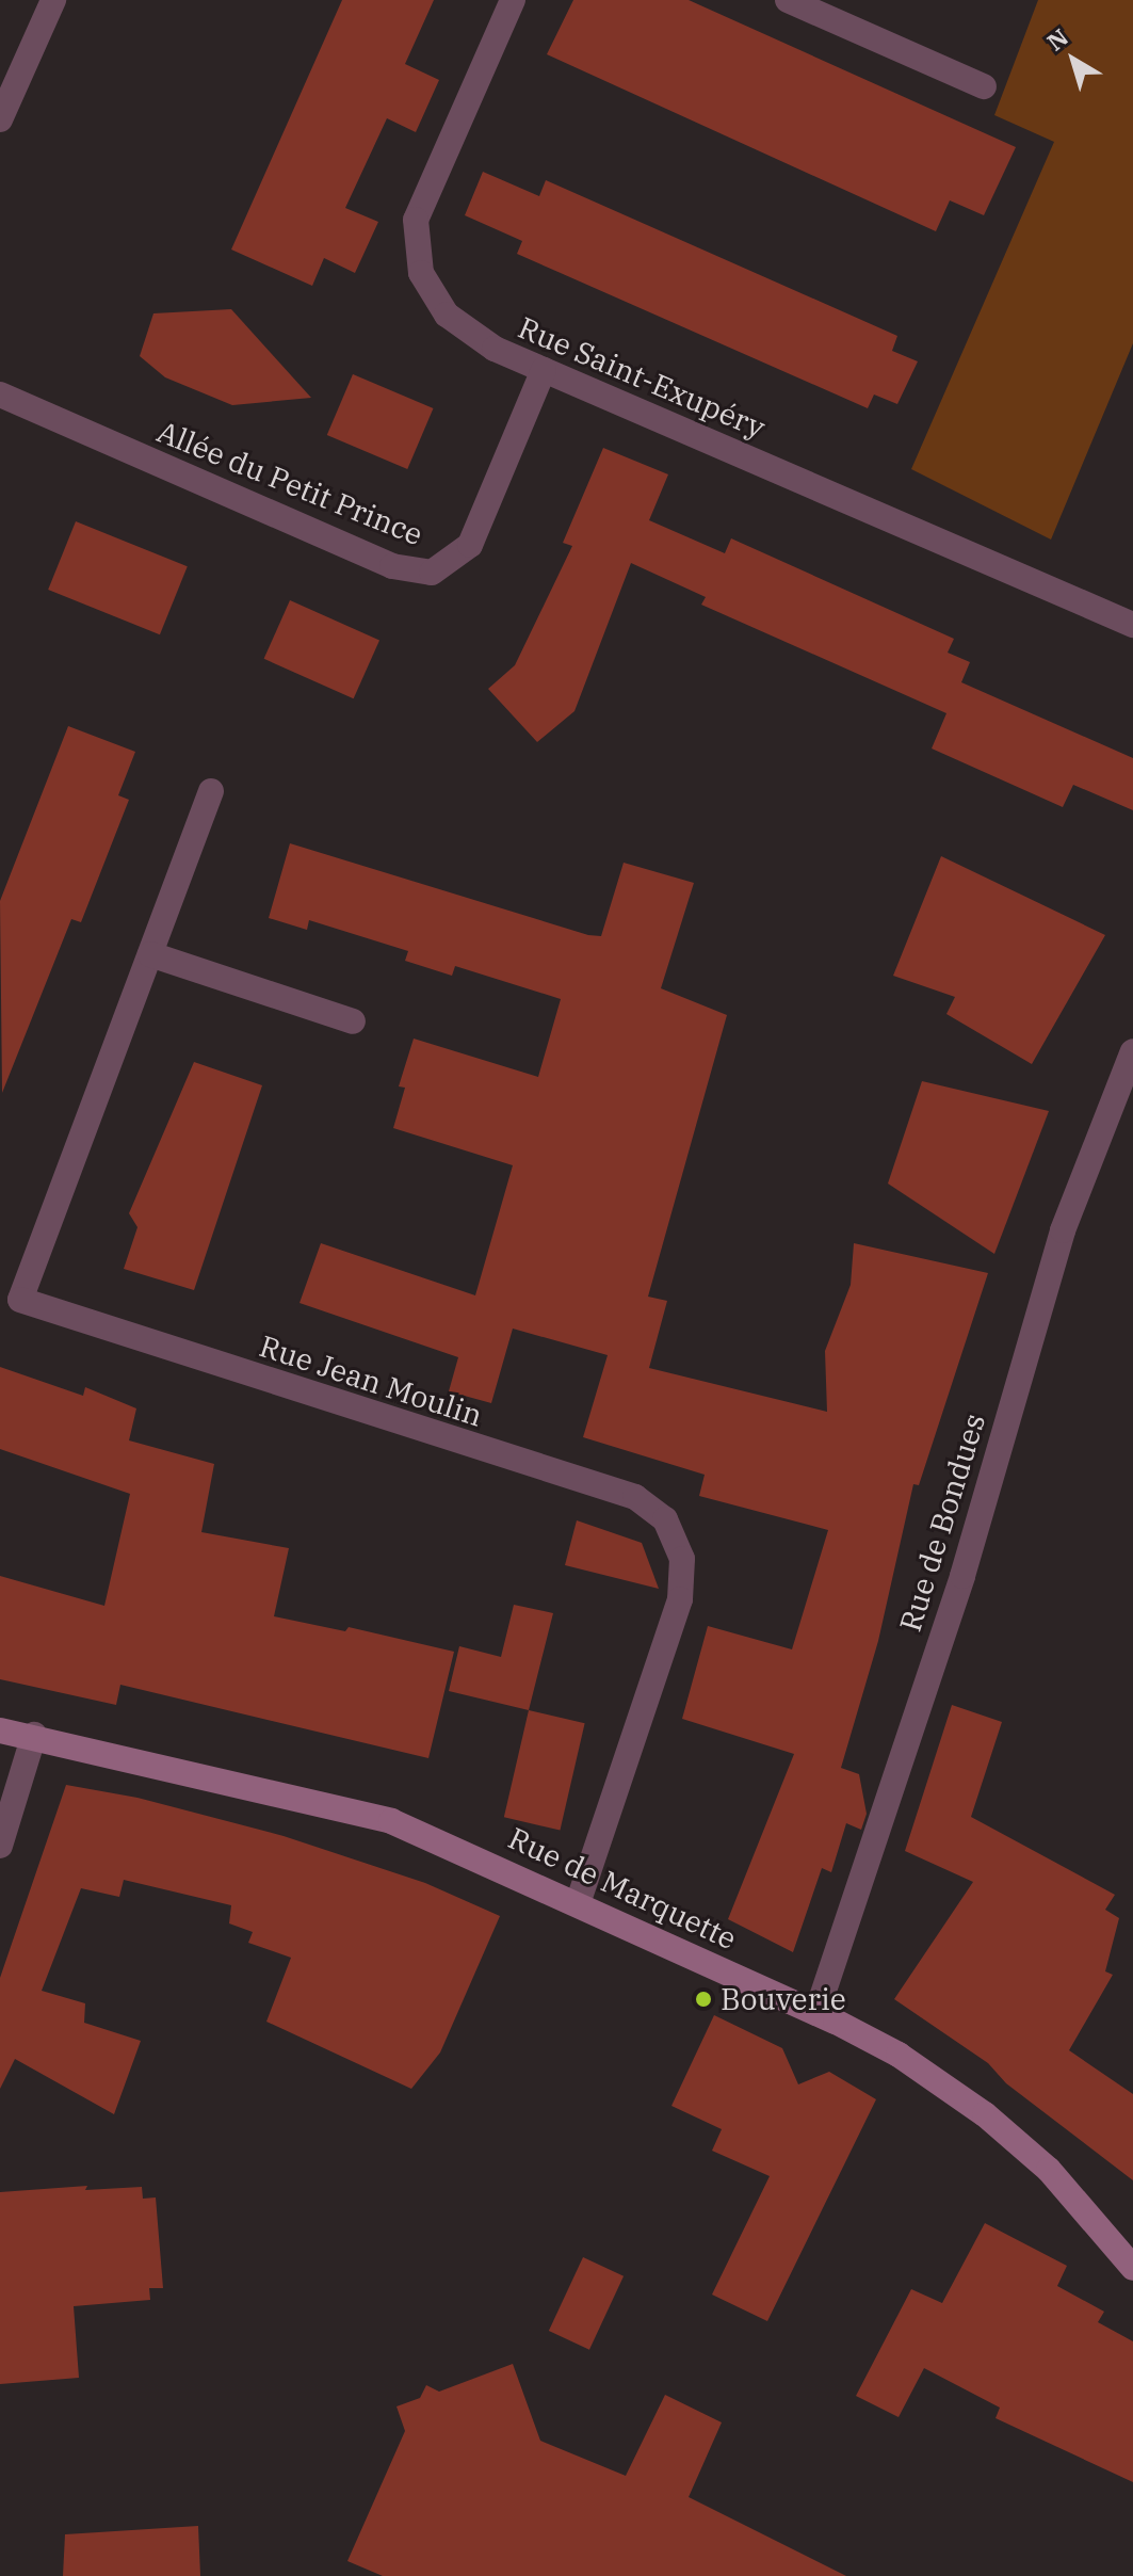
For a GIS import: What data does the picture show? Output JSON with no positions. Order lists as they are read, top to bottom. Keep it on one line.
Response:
{"streets":{"street":["Rue Saint-Exupéry","Allée du Petit Prince","Rue Jean Moulin","Rue de Bondues","Rue de Marquette"]},"crossings":[["Rue Saint-Exupéry","Allée du Petit Prince"],["Rue Jean Moulin","Rue de Marquette"],["Rue de Bondues","Rue de Marquette"]],"places":["Bouverie"],"north":"top left"}
